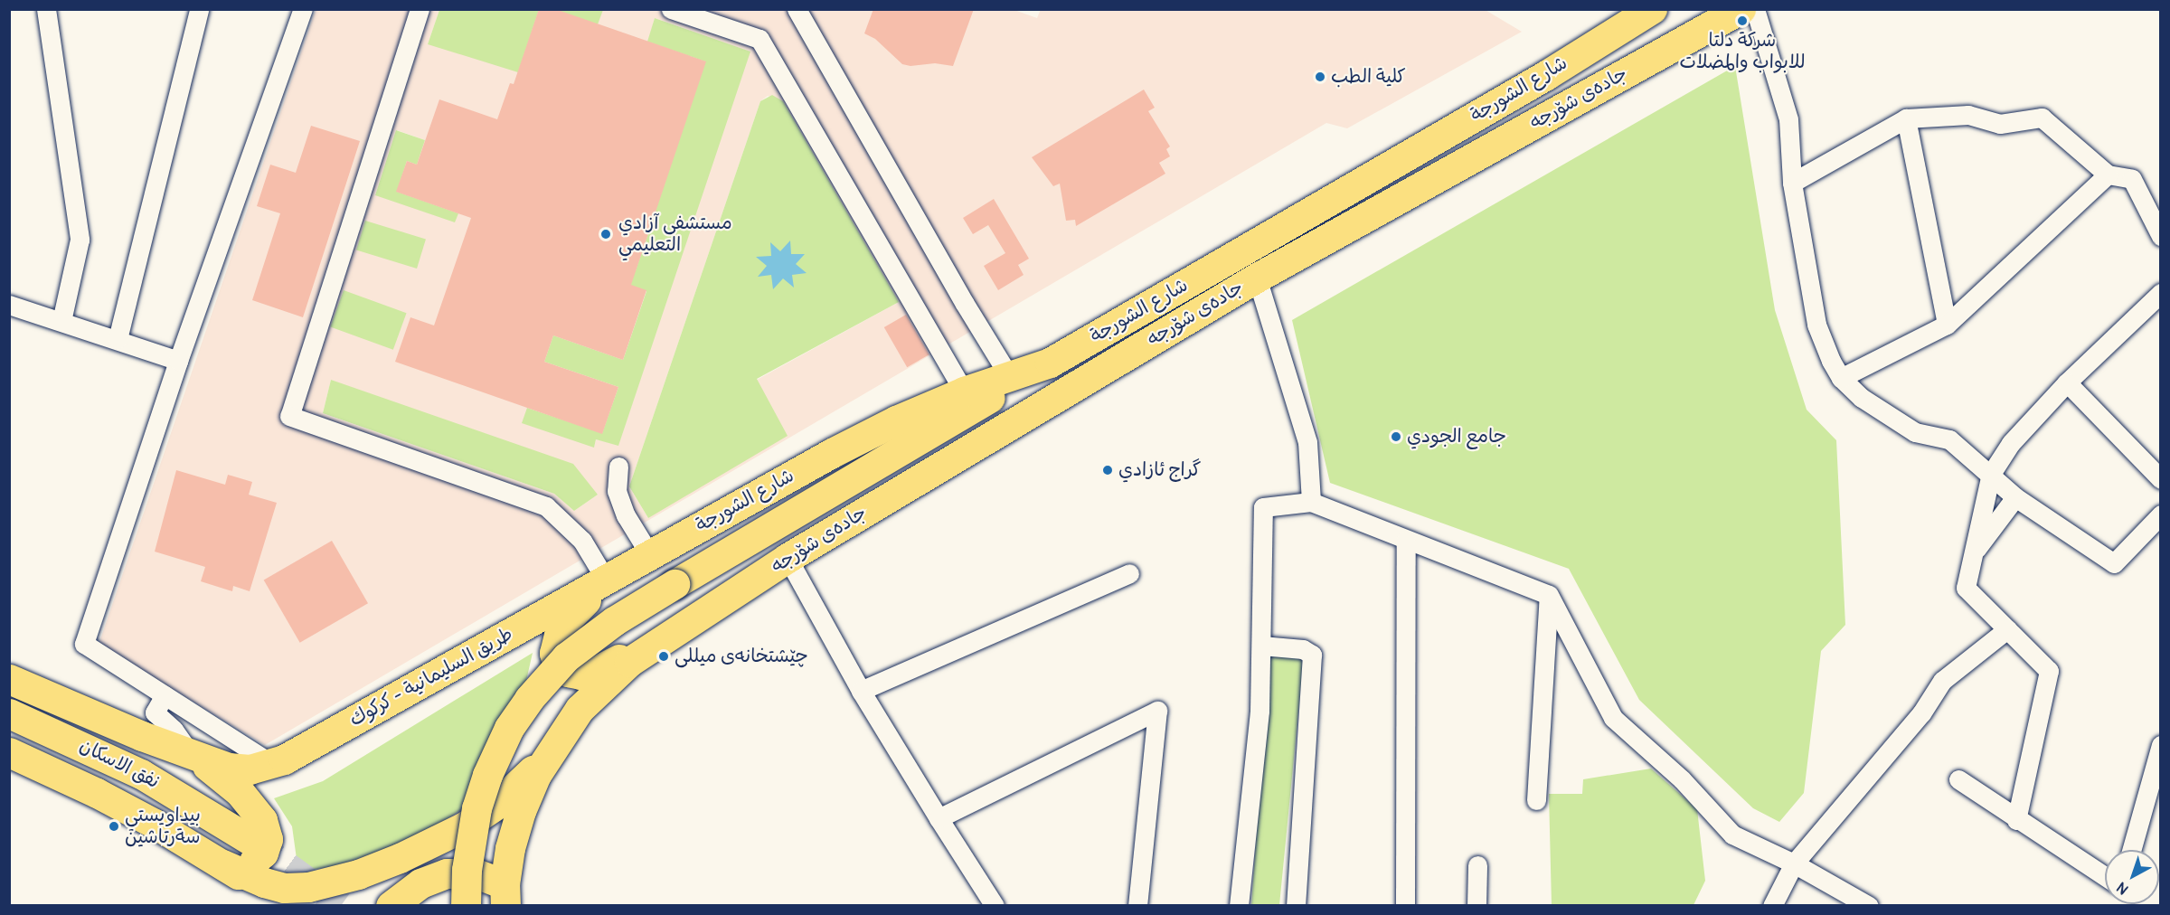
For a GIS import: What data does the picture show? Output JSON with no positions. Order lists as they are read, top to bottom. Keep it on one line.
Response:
{"streets":{"main road":["شارع الشورجة","جادەی شۆرجە","طريق السليمانية - كركوك","نفق الاسكان"]},"crossings":[["شارع الشورجة","طريق السليمانية - كركوك"]],"places":["شركة دلتا للابواب والمضلات","كلية الطب","مستشفى آزادي التعليمي","جامع الجودي","گراج ئازادي","چێشتخانەی میللی","بيداويستي سةرتاشين"],"north":"bottom left"}
